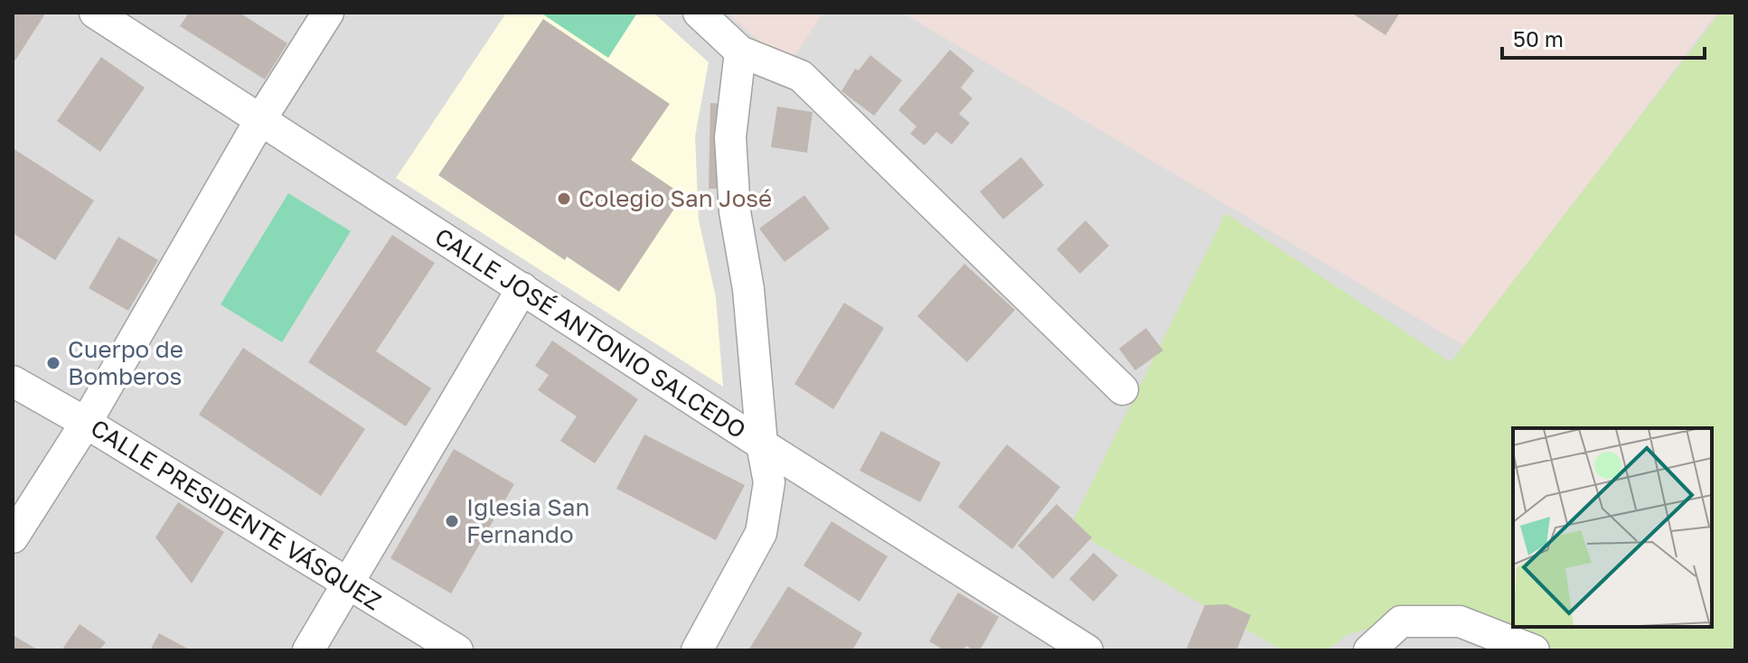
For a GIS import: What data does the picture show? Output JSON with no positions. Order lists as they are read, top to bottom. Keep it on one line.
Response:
{"streets":{"street":["CALLE JOSÉ ANTONIO SALCEDO","CALLE PRESIDENTE VÁSQUEZ"]},"places":["Colegio San José","Cuerpo de Bomberos","Iglesia San Fernando"],"scale_bar":"50 m"}
